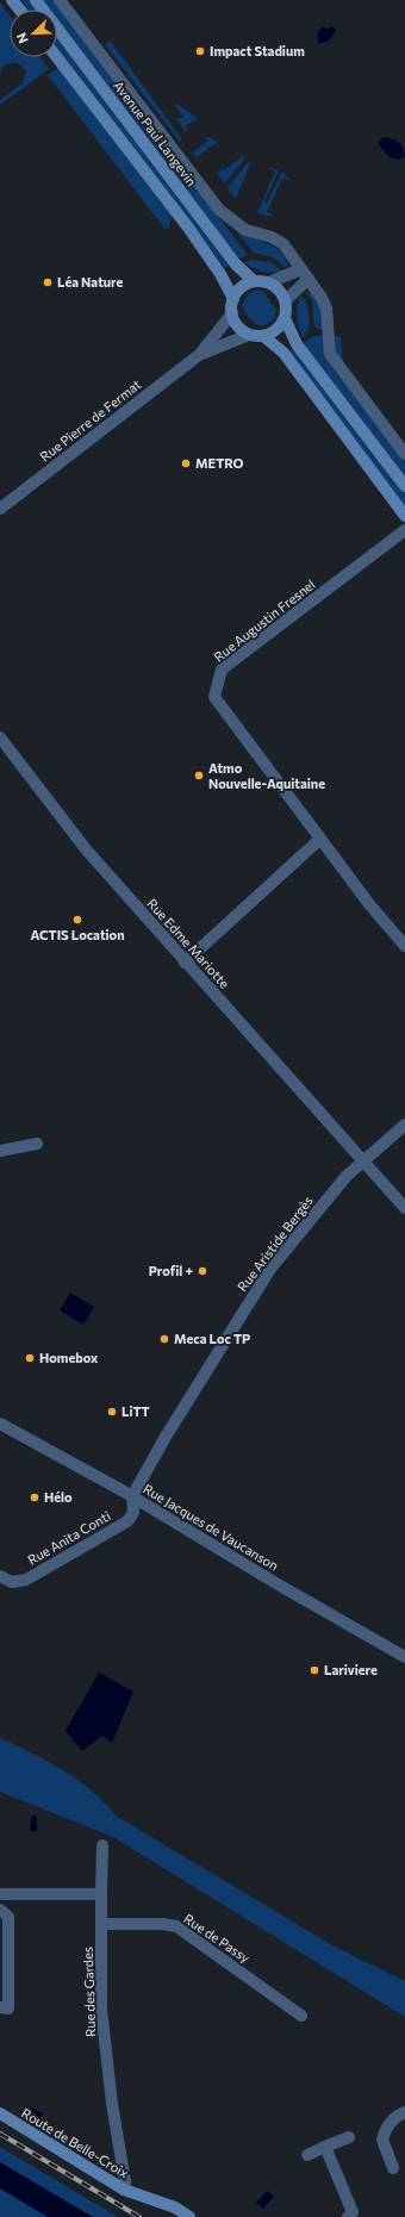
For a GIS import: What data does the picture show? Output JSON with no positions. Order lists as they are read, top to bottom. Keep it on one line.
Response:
{"streets":{"main road":["Avenue Paul Langevin","Route de Belle-Croix"],"street":["Rue Pierre de Fermat","Rue Augustin Fresnel","Rue Edme Mariotte","Rue Aristide Bergès","Rue Jacques de Vaucanson","Rue Anita Conti","Rue de Passy","Rue des Gardes"]},"crossings":[["Avenue Paul Langevin","Rue Pierre de Fermat"],["Rue Edme Mariotte","Rue Aristide Bergès"],["Rue Aristide Bergès","Rue Jacques de Vaucanson"],["Rue Aristide Bergès","Rue Anita Conti"],["Rue Jacques de Vaucanson","Rue Anita Conti"],["Rue de Passy","Rue des Gardes"],["Rue des Gardes","Route de Belle-Croix"]],"places":["Impact Stadium","Léa Nature","METRO","Atmo Nouvelle-Aquitaine","ACTIS Location","Profil +","Meca Loc TP","Homebox","LiTT","Hélo","Lariviere"],"north":"bottom left"}
